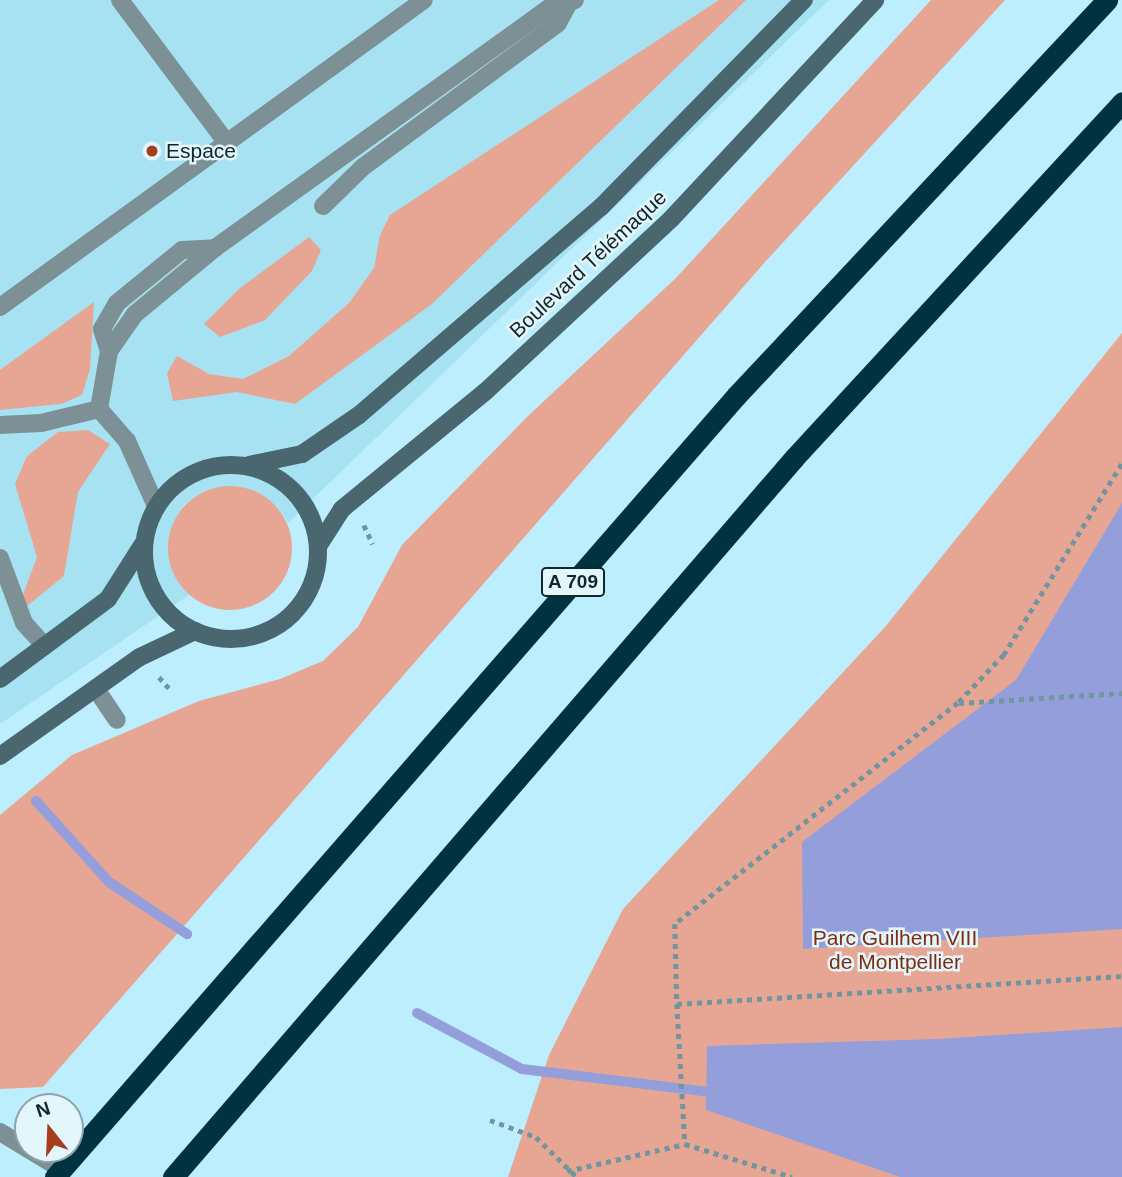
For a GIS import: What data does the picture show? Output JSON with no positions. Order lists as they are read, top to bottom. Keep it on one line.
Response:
{"streets":{"highway":["A 709"],"main road":["Boulevard Télémaque"]},"parks":["Parc Guilhem VIII de Montpellier"],"places":["Espace"],"north":"top"}
